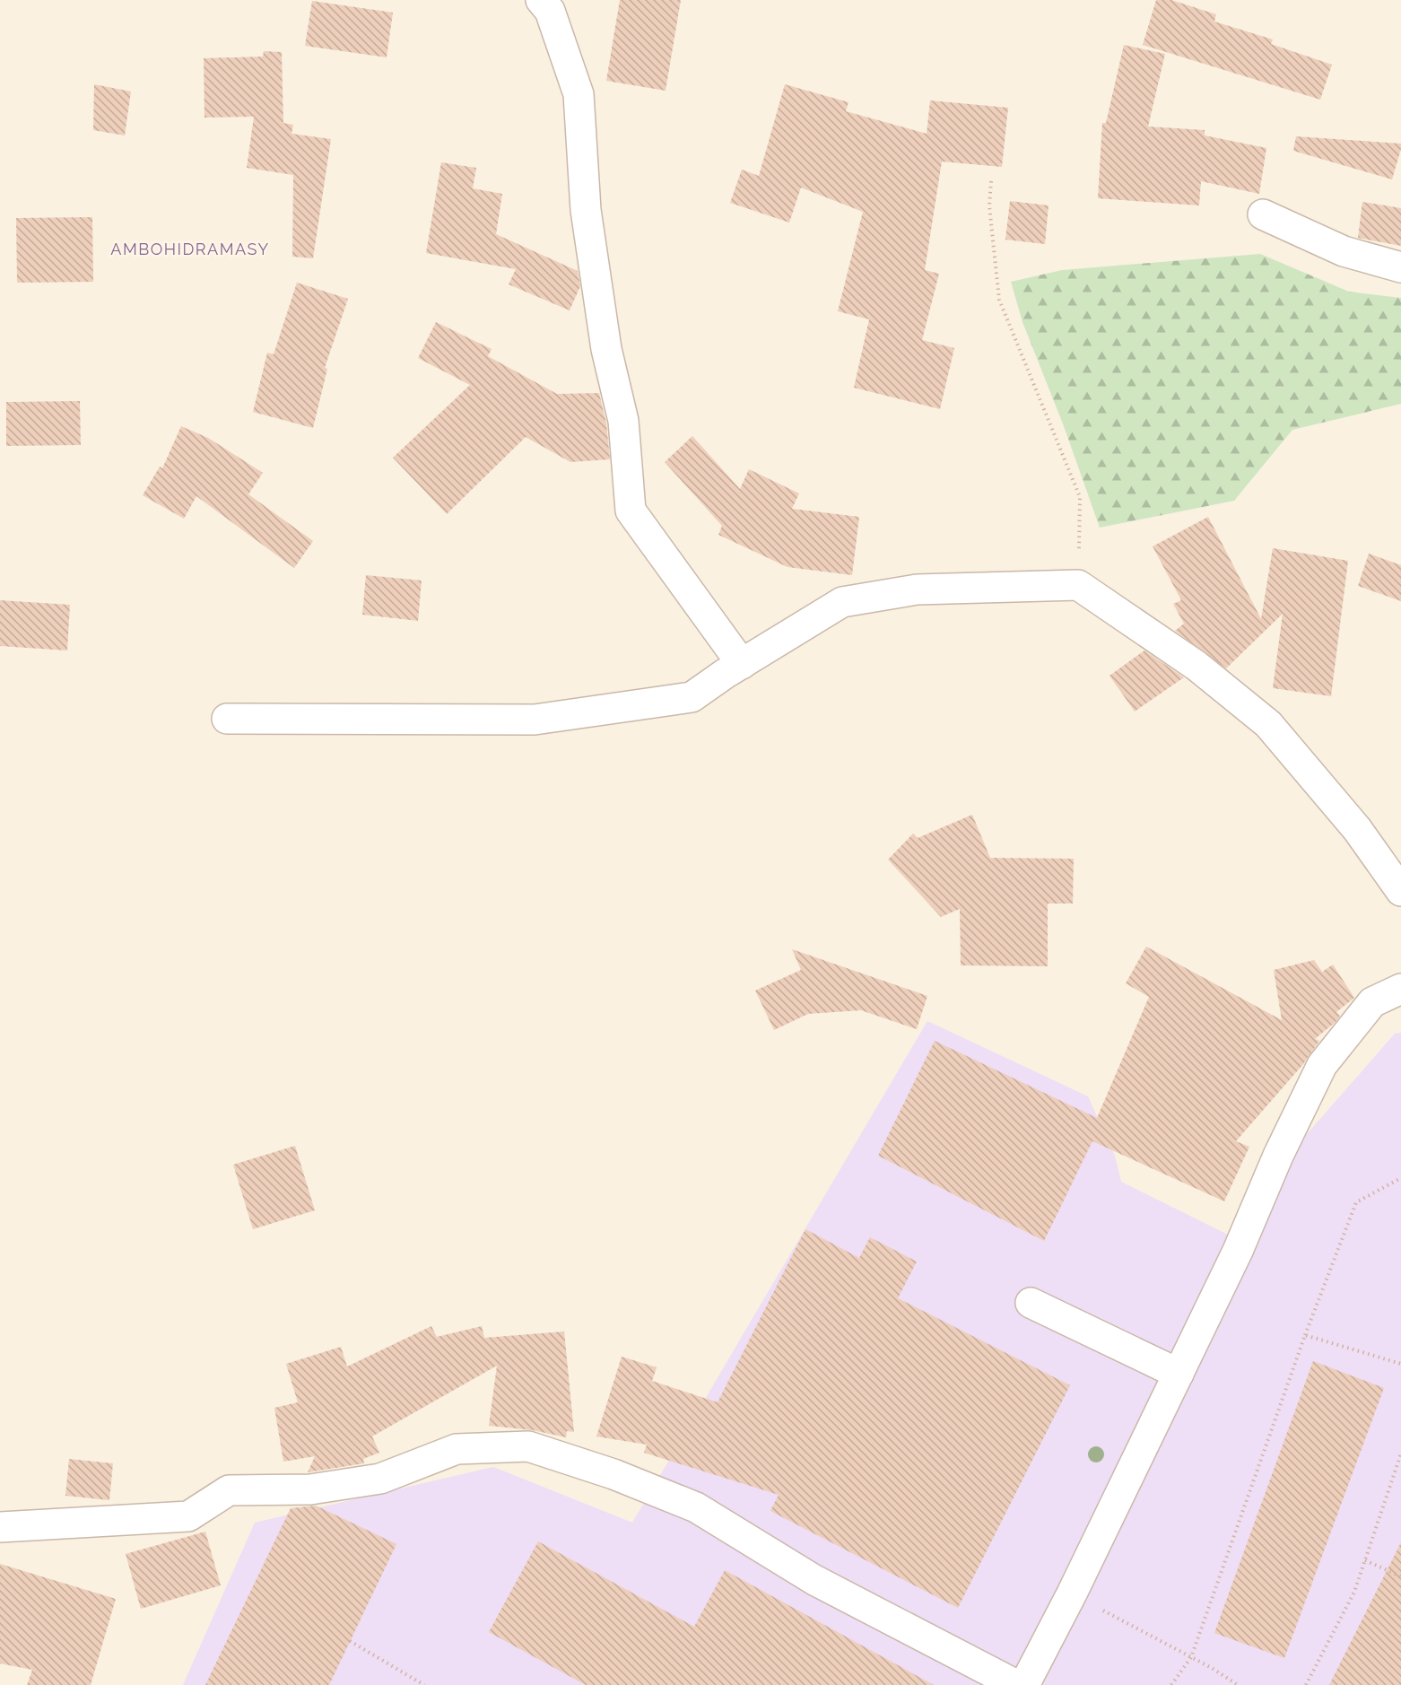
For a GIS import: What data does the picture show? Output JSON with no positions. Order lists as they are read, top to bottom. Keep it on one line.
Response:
{"districts":["AMBOHIDRAMASY"]}
